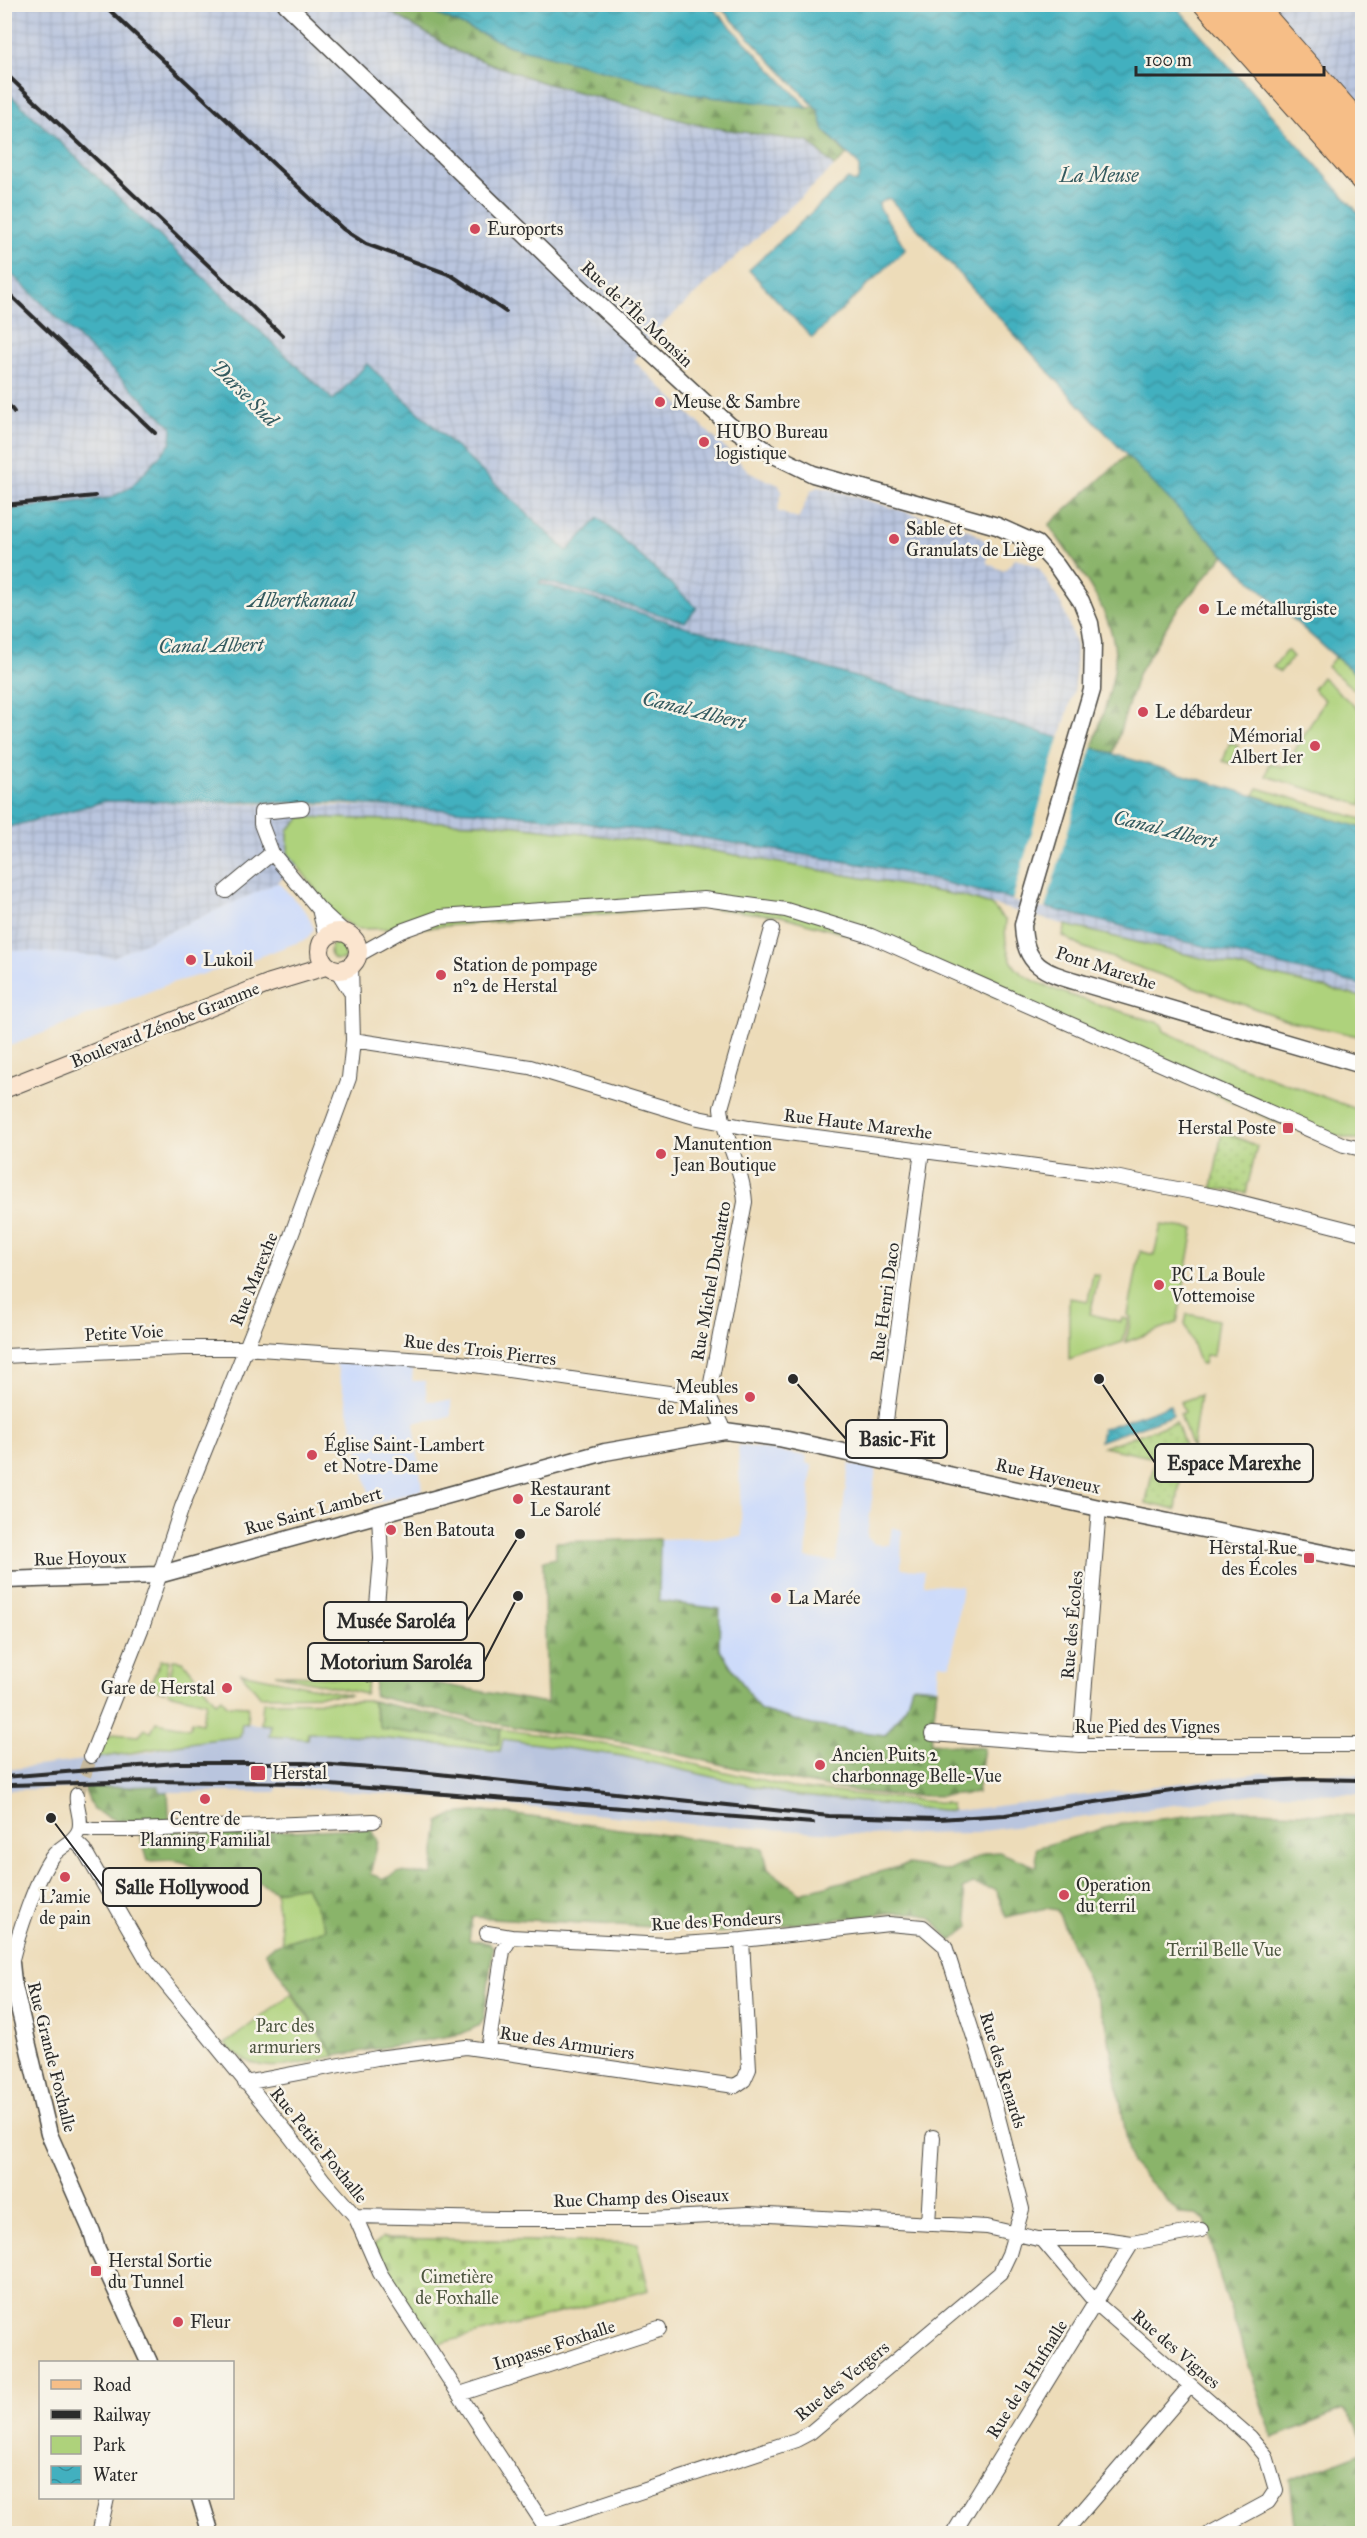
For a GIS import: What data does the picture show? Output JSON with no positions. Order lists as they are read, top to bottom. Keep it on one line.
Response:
{"streets":{"main road":["Boulevard Zénobe Gramme"],"street":["Rue de l'Île Monsin","Pont Marexhe","Rue Haute Marexhe","Rue Marexhe","Rue Michel Duchatto","Rue Henri Daco","Petite Voie","Rue des Trois Pierres","Rue Hayeneux","Rue Saint Lambert","Rue Hoyoux","Rue des Écoles","Rue Pied des Vignes","Rue des Fondeurs","Rue des Armuriers","Rue Grande Foxhalle","Rue des Renards","Rue Petite Foxhalle","Rue Champ des Oiseaux","Impasse Foxhalle","Rue des Vignes","Rue de la Hufnalle","Rue des Vergers"]},"crossings":[["Rue de l'Île Monsin","Pont Marexhe"],["Boulevard Zénobe Gramme","Rue Marexhe"],["Rue Haute Marexhe","Rue Marexhe"],["Rue Haute Marexhe","Rue Michel Duchatto"],["Rue Haute Marexhe","Rue Henri Daco"],["Rue Marexhe","Petite Voie"],["Rue Marexhe","Rue des Trois Pierres"],["Rue Marexhe","Rue Saint Lambert"],["Rue Marexhe","Rue Hoyoux"],["Rue Michel Duchatto","Rue des Trois Pierres"],["Rue Henri Daco","Rue Hayeneux"],["Petite Voie","Rue des Trois Pierres"],["Rue Hayeneux","Rue Saint Lambert"],["Rue Hayeneux","Rue des Écoles"],["Rue Saint Lambert","Rue Hoyoux"],["Rue des Écoles","Rue Pied des Vignes"],["Rue des Fondeurs","Rue des Armuriers"],["Rue des Fondeurs","Rue des Renards"],["Rue des Armuriers","Rue Petite Foxhalle"],["Rue Grande Foxhalle","Rue Petite Foxhalle"],["Rue des Renards","Rue Champ des Oiseaux"],["Rue des Renards","Rue des Vergers"],["Rue Petite Foxhalle","Rue Champ des Oiseaux"],["Rue Petite Foxhalle","Impasse Foxhalle"],["Rue Petite Foxhalle","Rue des Vergers"],["Rue Champ des Oiseaux","Rue des Vignes"],["Rue Champ des Oiseaux","Rue de la Hufnalle"],["Rue Champ des Oiseaux","Rue des Vergers"],["Rue des Vignes","Rue de la Hufnalle"]],"water":["La Meuse","Darse Sud","Albertkanaal","Canal Albert"],"parks":["Terril Belle Vue","Parc des armuriers","Cimetière de Foxhalle"],"places":{"other":["Euroports","Meuse & Sambre","HUBO Bureau logistique","Sable et Granulats de Liège","Le métallurgiste","Le débardeur","Mémorial Albert Ier","Lukoil","Station de pompage n°2 de Herstal","Manutention Jean Boutique","PC La Boule Vottemoise","Basic-Fit","Espace Marexhe","Meubles de Malines","Église Saint-Lambert et Notre-Dame","Restaurant Le Sarolé","Ben Batouta","Musée Saroléa","Motorium Saroléa","La Marée","Gare de Herstal","Ancien Puits 2 charbonnage Belle-Vue","Centre de Planning Familial","Salle Hollywood","L'amie de pain","Operation du terril","Fleur"],"transit":["Herstal Poste","Herstal Rue des Écoles","Herstal","Herstal Sortie du Tunnel"]},"legend":["Road","Railway","Park","Water"],"scale_bar":"100 m"}
